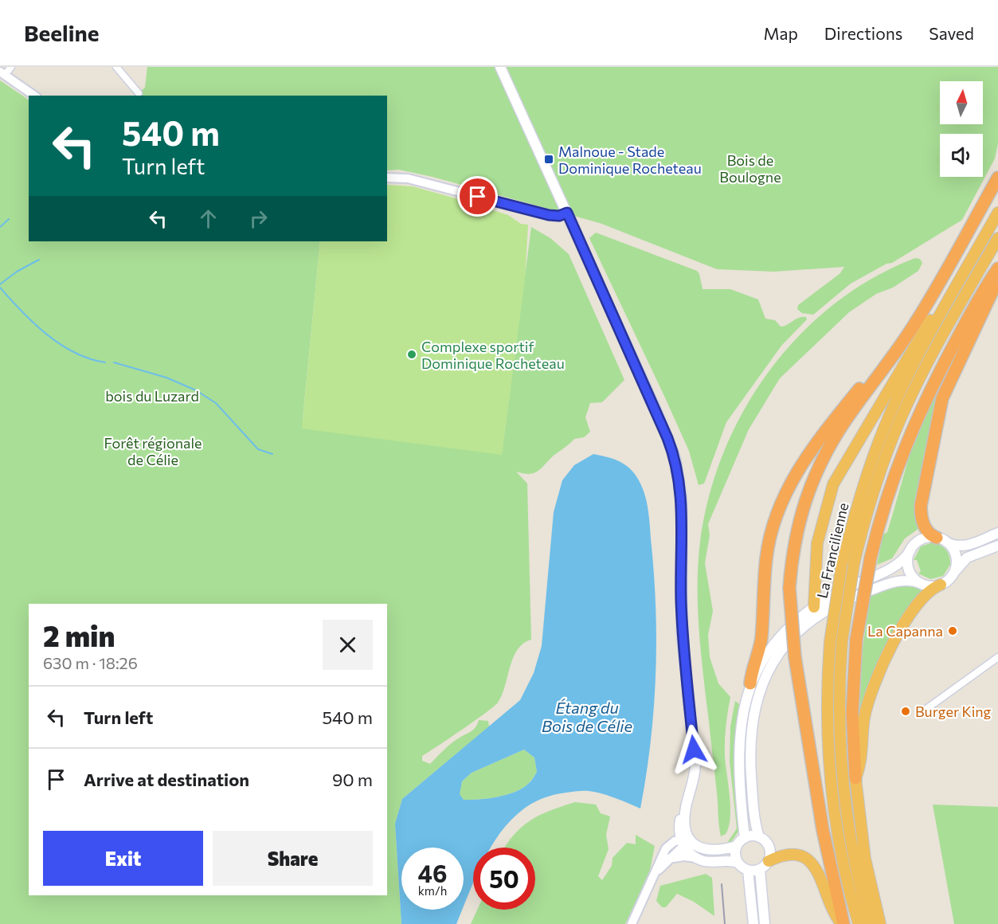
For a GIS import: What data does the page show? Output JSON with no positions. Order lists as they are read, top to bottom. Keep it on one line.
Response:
{"streets":{"highway":["La Francilienne"]},"water":["Étang du Bois de Célie"],"parks":["Bois de Boulogne","bois du Luzard","Forêt régionale de Célie"],"places":{"transit":["Malnoue - Stade Dominique Rocheteau"],"other":["Complexe sportif Dominique Rocheteau","La Capanna","Burger King"]},"north":"top","page":{"header":"Beeline","nav":["Map","Directions","Saved"],"turn":["540 m","Turn left"],"heading":["2 min","630 m · 18:26"],"list":[{"name":"Turn left","value":"540 m"},{"name":"Arrive at destination","value":"90 m"}],"buttons":["Exit","Share"],"speed":"46 km/h","limit":"50"}}
